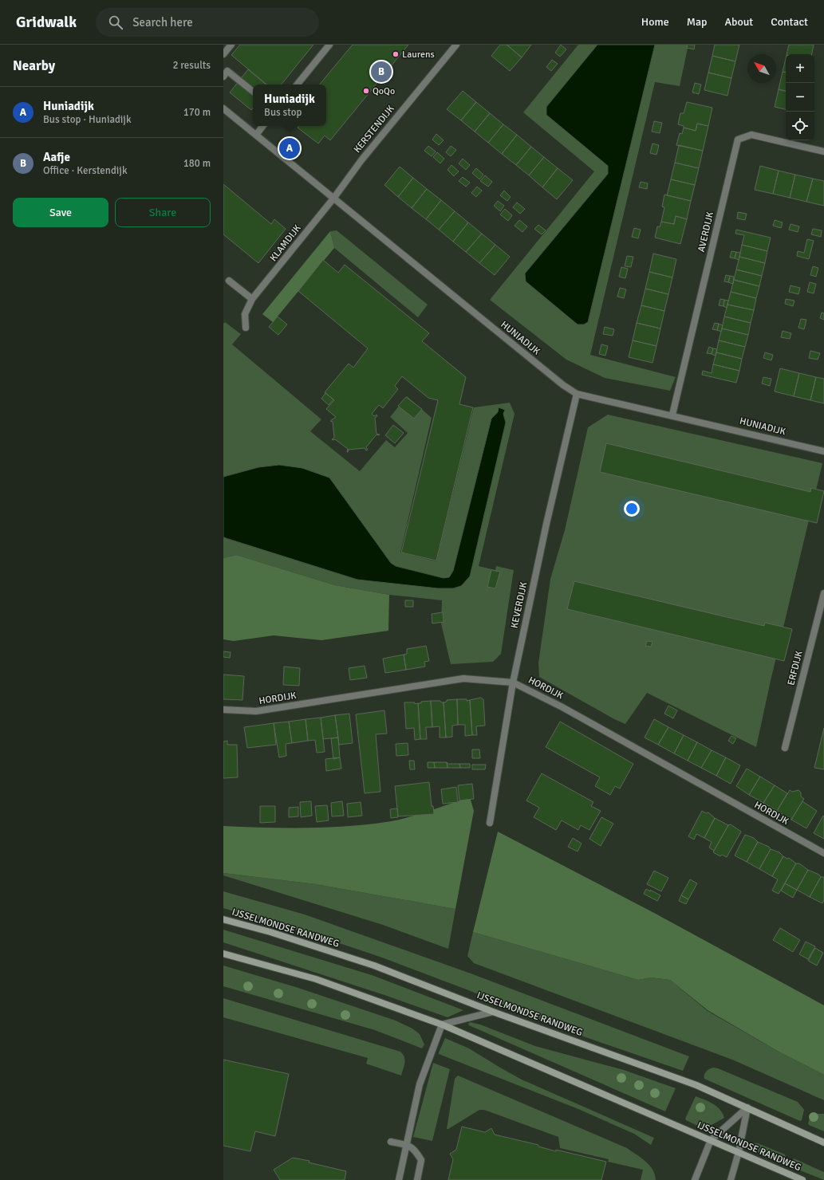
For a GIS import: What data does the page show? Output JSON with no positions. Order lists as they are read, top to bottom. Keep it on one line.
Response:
{"streets":{"main road":["IJSSELMONDSE RANDWEG"],"street":["KERSTENDIJK","AVERDIJK","KLAMDIJK","HUNIADIJK","KEVERDIJK","ERFDIJK","HORDIJK"]},"crossings":[["KERSTENDIJK","KLAMDIJK"],["KERSTENDIJK","HUNIADIJK"],["AVERDIJK","HUNIADIJK"],["KLAMDIJK","HUNIADIJK"],["HUNIADIJK","KEVERDIJK"],["KEVERDIJK","HORDIJK"]],"places":["Laurens","QoQo"],"north":"top left","page":{"header":"Gridwalk","search":"Search here","nav":["Home","Map","About","Contact"],"heading":["Nearby","2 results"],"map_buttons":["+","−"],"pins":["B","A"],"popup":["Huniadijk","Bus stop"],"list":[{"mark":"A","name":"Huniadijk","note":"Bus stop · Huniadijk","value":"170 m"},{"mark":"B","name":"Aafje","note":"Office · Kerstendijk","value":"180 m"}],"buttons":["Save","Share"]}}
